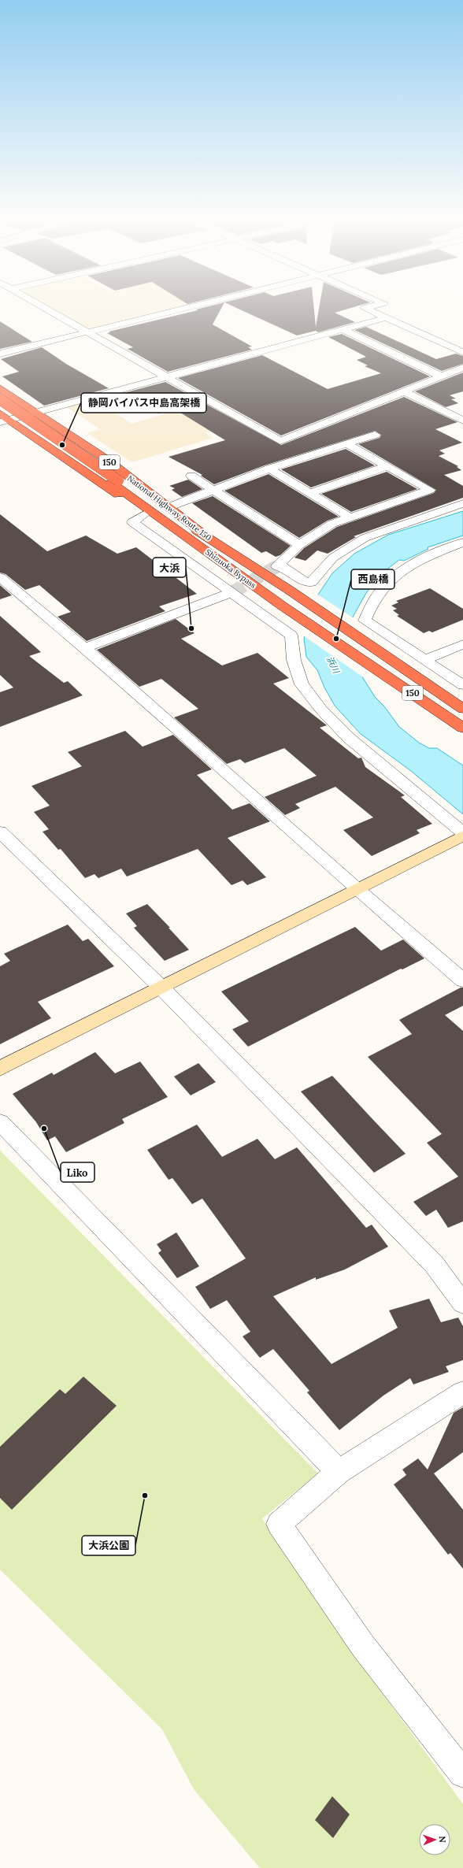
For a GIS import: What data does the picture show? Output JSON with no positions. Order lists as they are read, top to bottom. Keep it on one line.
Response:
{"streets":{"highway":["150","National Highway Route 150","Shizuoka Bypass"]},"crossings":[["National Highway Route 150","Shizuoka Bypass"]],"water":["浜川"],"places":["静岡バイパス中島高架橋","大浜","西島橋","Liko","大浜公園"],"north":"right"}
